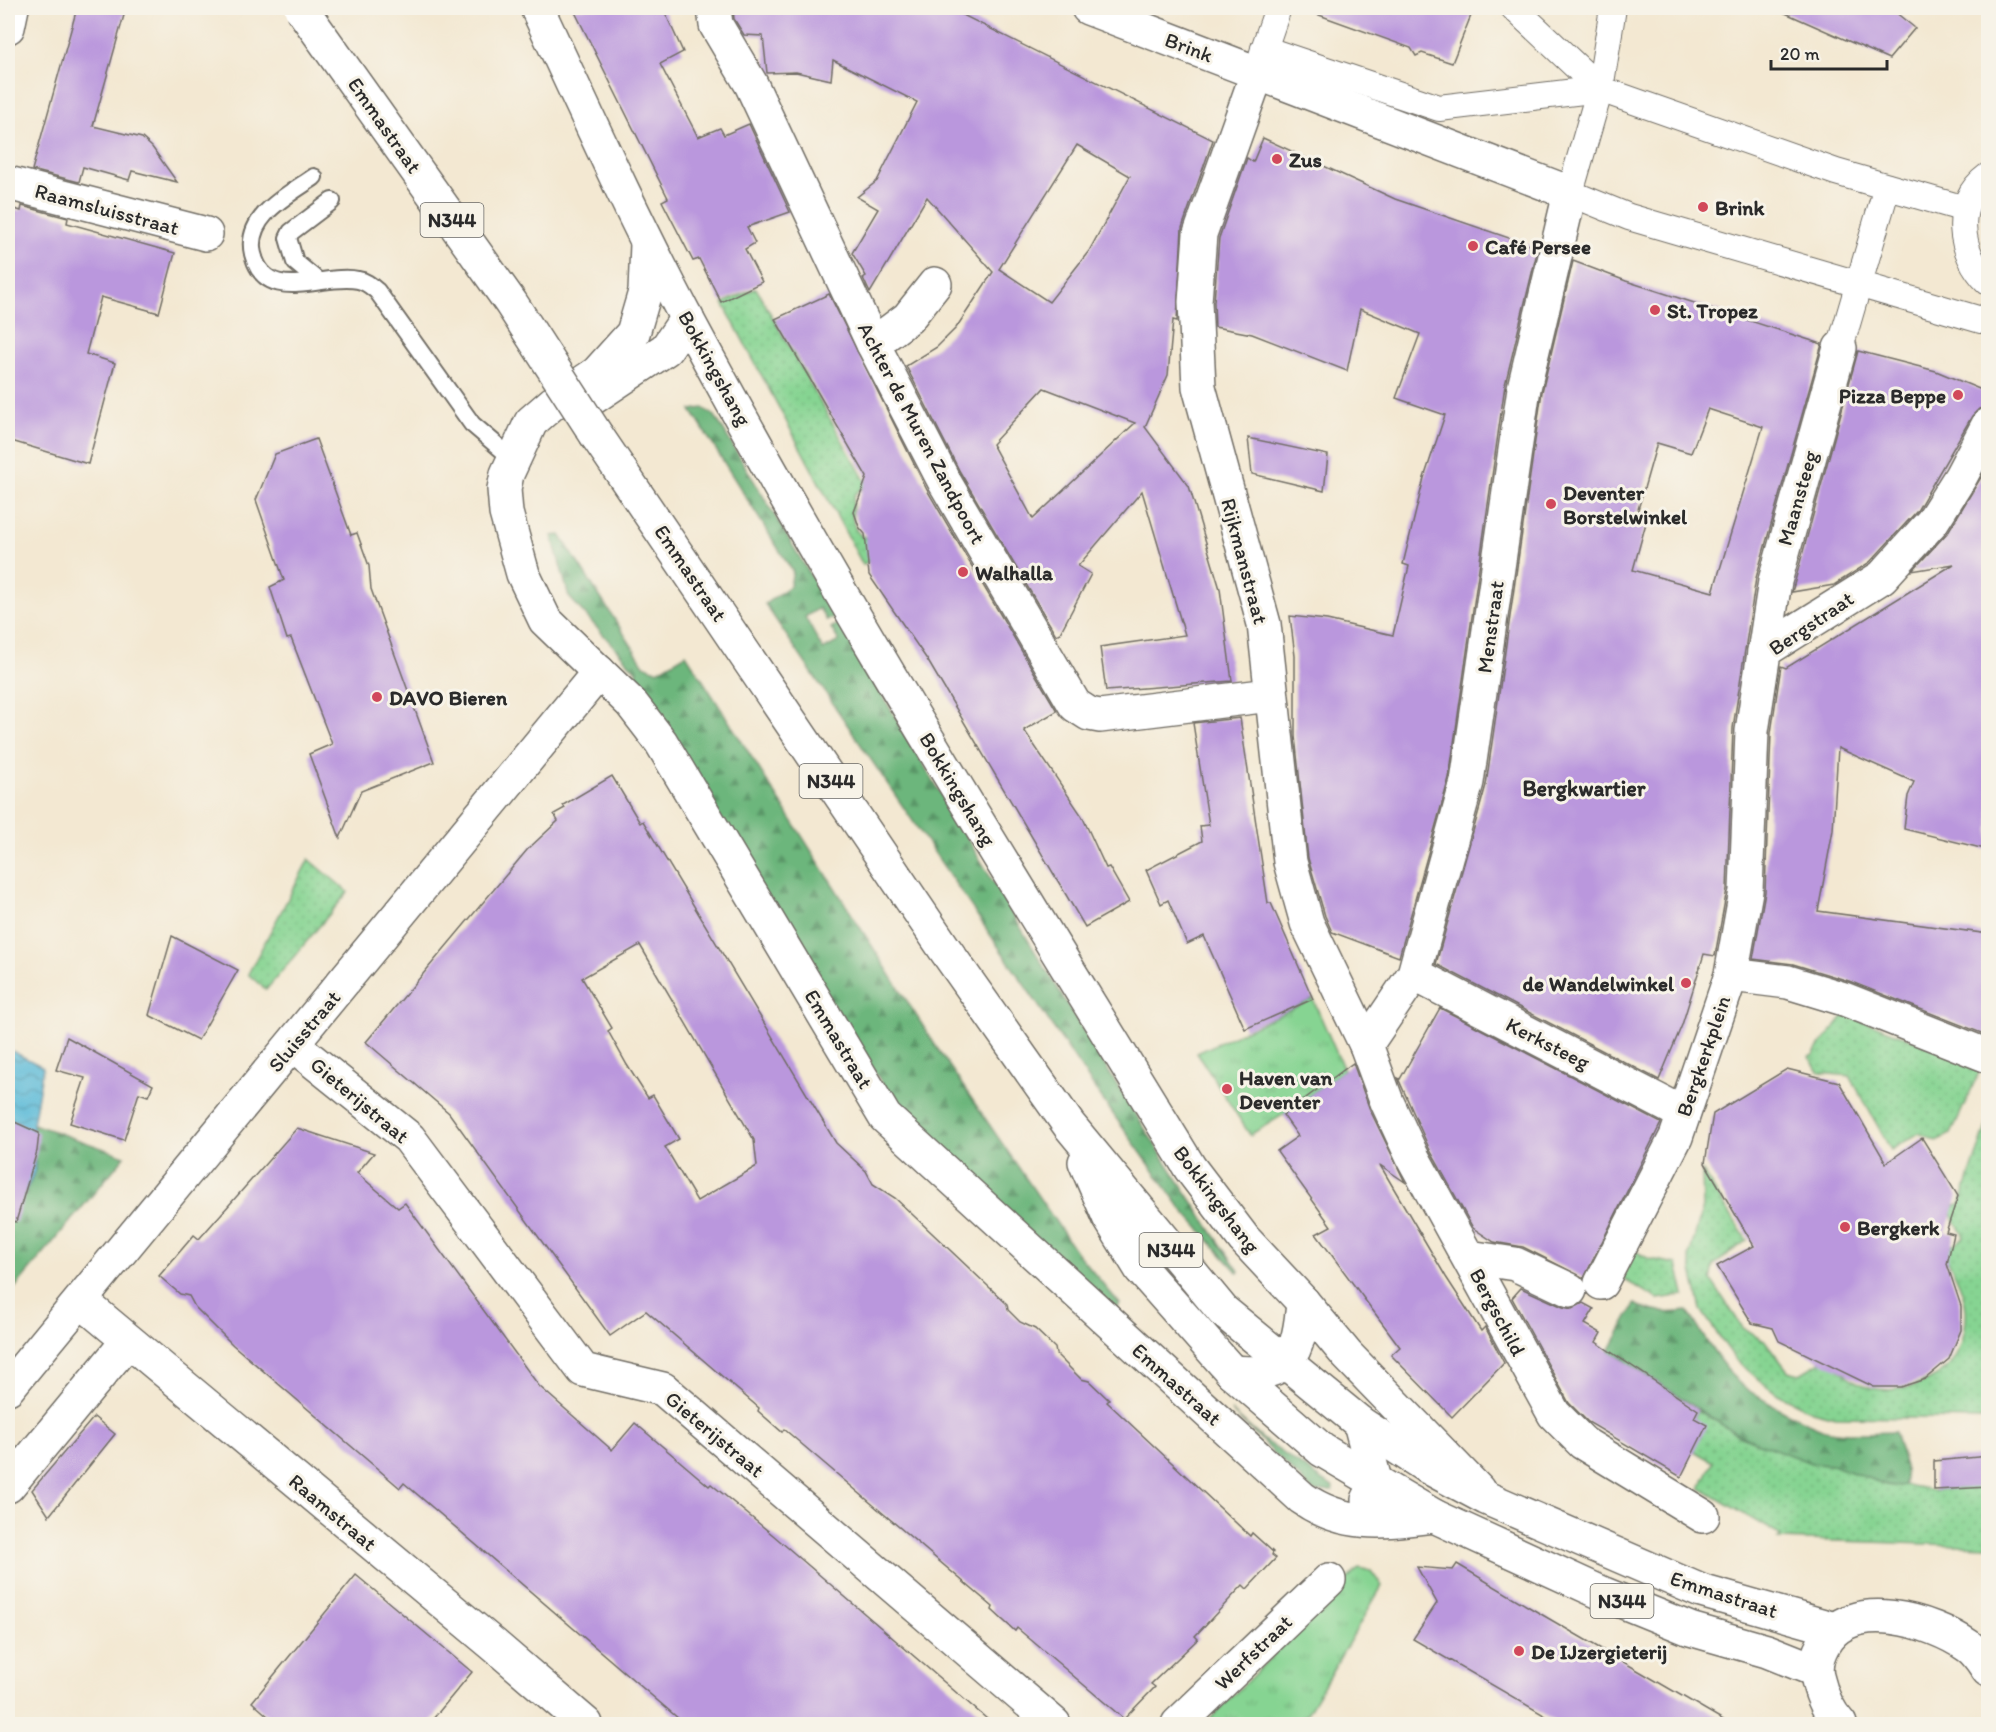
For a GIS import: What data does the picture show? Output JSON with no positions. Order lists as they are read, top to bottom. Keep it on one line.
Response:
{"streets":{"street":["Brink","Emmastraat","Raamsluisstraat","N344","Bokkingshang","Achter de Muren Zandpoort","Maansteeg","Rijkmanstraat","Bergstraat","Menstraat","Sluisstraat","Kerksteeg","Bergkerkplein","Gieterijstraat","Bergschild","Raamstraat","Werfstraat"]},"crossings":[["Brink","Rijkmanstraat"],["Brink","Menstraat"],["Emmastraat","Bokkingshang"],["Emmastraat","Sluisstraat"],["Achter de Muren Zandpoort","Rijkmanstraat"],["Maansteeg","Bergstraat"],["Rijkmanstraat","Menstraat"],["Rijkmanstraat","Bergschild"],["Bergstraat","Bergkerkplein"],["Menstraat","Kerksteeg"],["Menstraat","Bergschild"],["Sluisstraat","Gieterijstraat"],["Sluisstraat","Raamstraat"],["Kerksteeg","Bergkerkplein"],["Bergkerkplein","Bergschild"]],"districts":["Bergkwartier"],"places":["Zus","Brink","Café Persee","St. Tropez","Pizza Beppe","Deventer Borstelwinkel","Walhalla","DAVO Bieren","de Wandelwinkel","Haven van Deventer","Bergkerk","De IJzergieterij"],"scale_bar":"20 m"}
